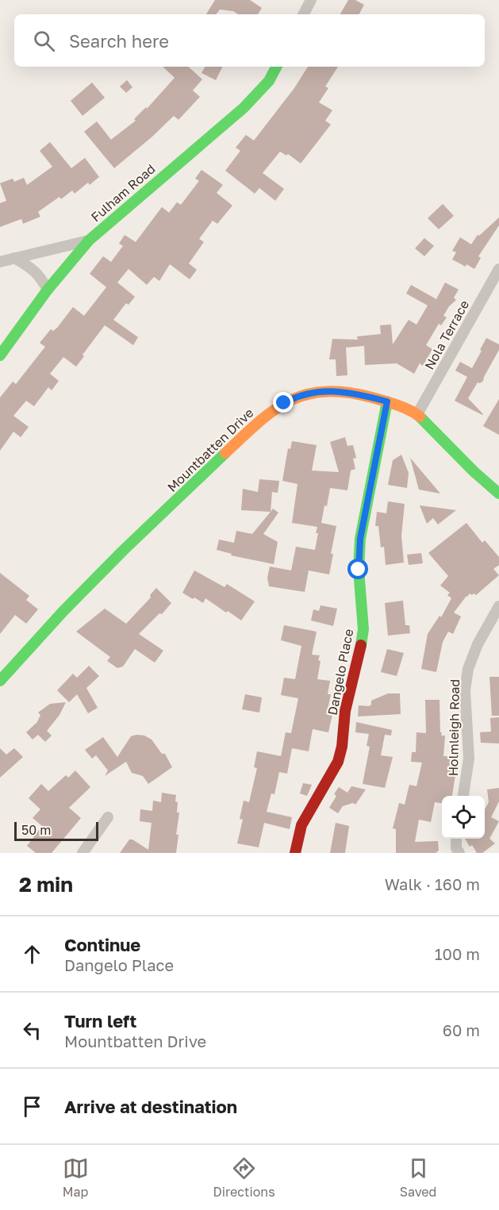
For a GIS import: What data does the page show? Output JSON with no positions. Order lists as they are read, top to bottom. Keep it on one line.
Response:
{"streets":{"street":["Fulham Road","Nola Terrace","Mountbatten Drive","Dangelo Place","Holmleigh Road"]},"crossings":[["Nola Terrace","Mountbatten Drive"],["Mountbatten Drive","Dangelo Place"]],"scale_bar":"50 m","page":{"search":"Search here","scale":"50 m","heading":["2 min","Walk · 160 m"],"list":[["Continue","Dangelo Place","100 m"],["Turn left","Mountbatten Drive","60 m"],"Arrive at destination"],"nav":["Map","Directions","Saved"]}}
